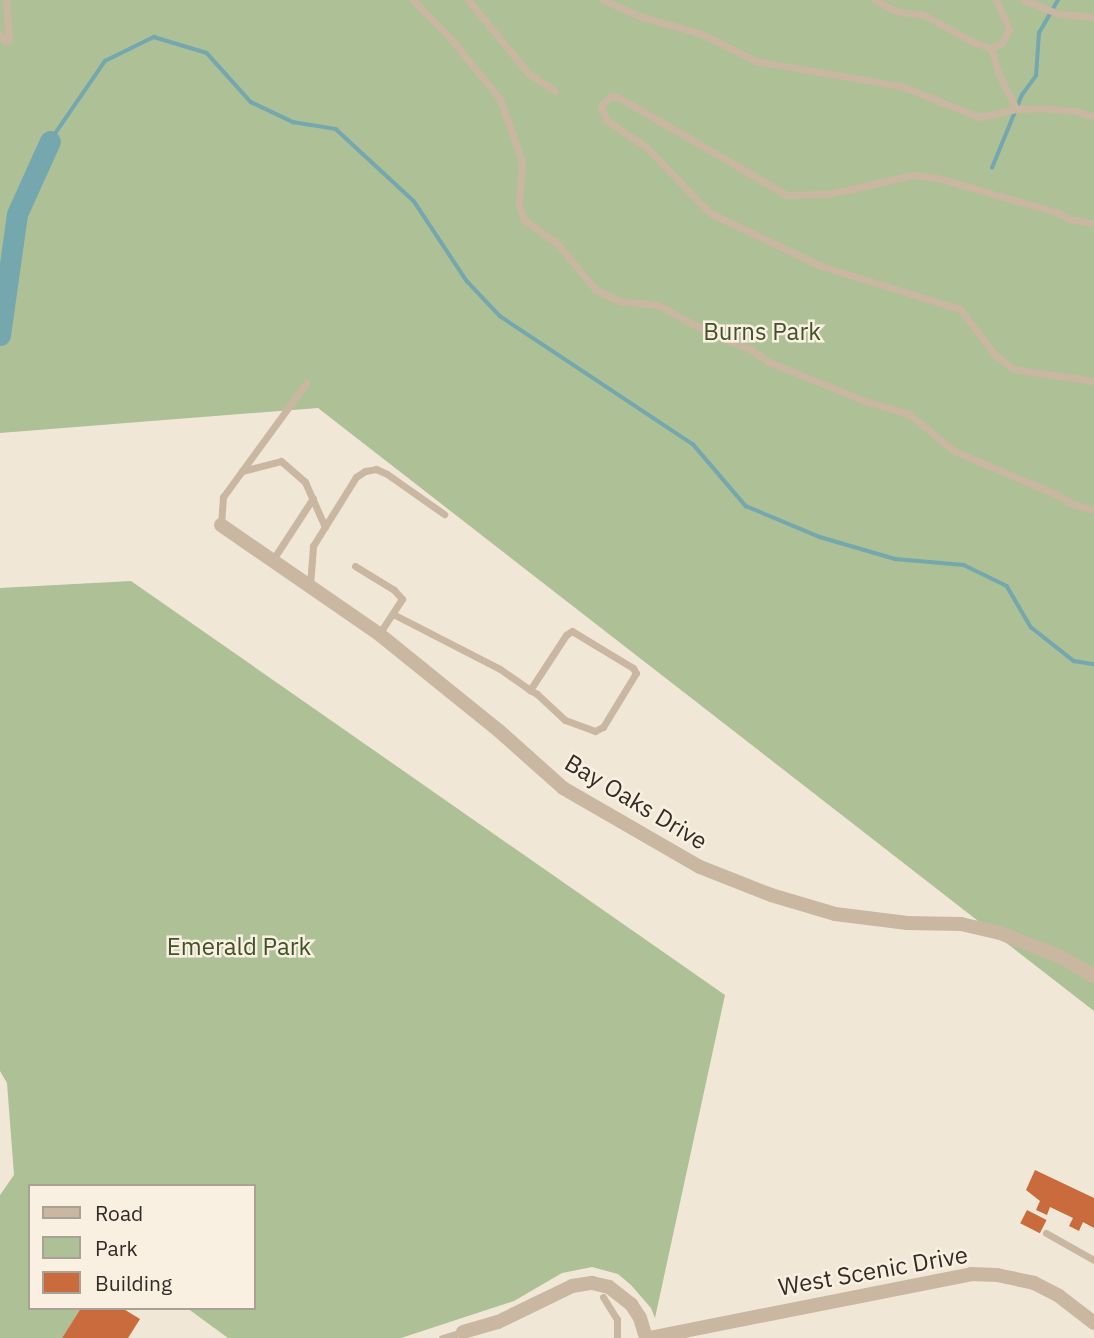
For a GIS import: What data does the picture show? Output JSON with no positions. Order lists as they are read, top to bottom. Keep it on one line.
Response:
{"streets":{"street":["Bay Oaks Drive","West Scenic Drive"]},"parks":["Burns Park","Emerald Park"],"legend":["Road","Park","Building"]}
